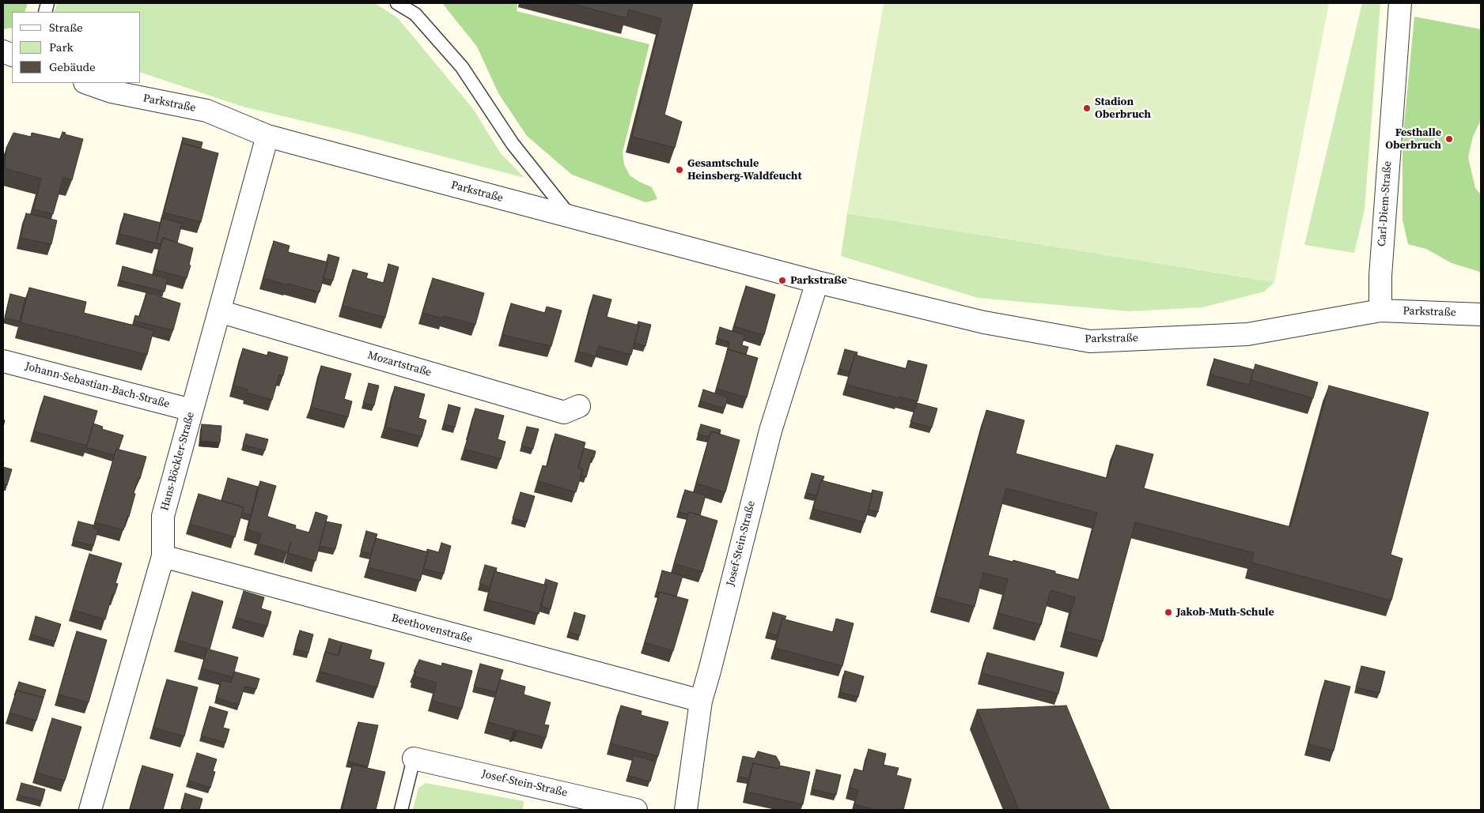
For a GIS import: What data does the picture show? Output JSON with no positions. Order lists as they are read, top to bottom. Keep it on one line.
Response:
{"streets":{"street":["Parkstraße","Carl-Diem-Straße","Mozartstraße","Johann-Sebastian-Bach-Straße","Hans-Böckler-Straße","Josef-Stein-Straße","Beethovenstraße"]},"crossings":[["Parkstraße","Carl-Diem-Straße"],["Parkstraße","Hans-Böckler-Straße"],["Parkstraße","Josef-Stein-Straße"],["Mozartstraße","Hans-Böckler-Straße"],["Johann-Sebastian-Bach-Straße","Hans-Böckler-Straße"],["Hans-Böckler-Straße","Beethovenstraße"],["Josef-Stein-Straße","Beethovenstraße"]],"places":["Stadion Oberbruch","Festhalle Oberbruch","Gesamtschule Heinsberg-Waldfeucht","Parkstraße","Jakob-Muth-Schule"],"legend":["Straße","Park","Gebäude"]}
